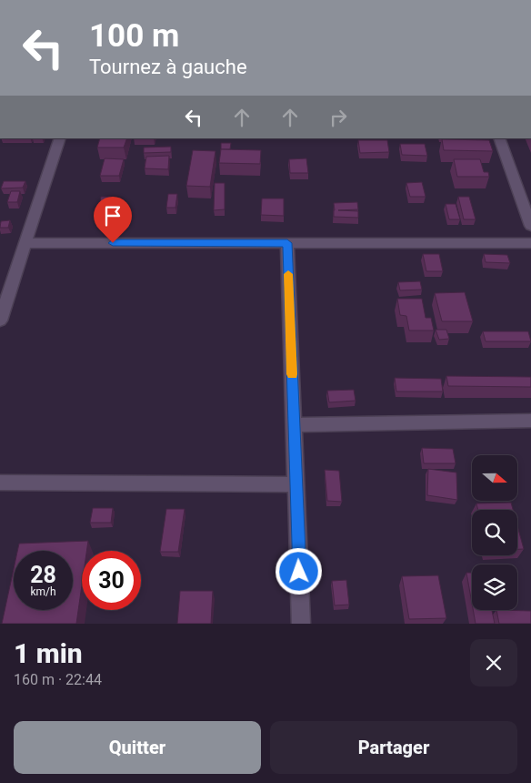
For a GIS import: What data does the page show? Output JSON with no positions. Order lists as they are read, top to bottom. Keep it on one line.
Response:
{"north":"right","page":{"turn":["100 m","Tournez à gauche"],"speed":"28 km/h","limit":"30","heading":["1 min","160 m · 22:44"],"buttons":["Quitter","Partager"]}}
